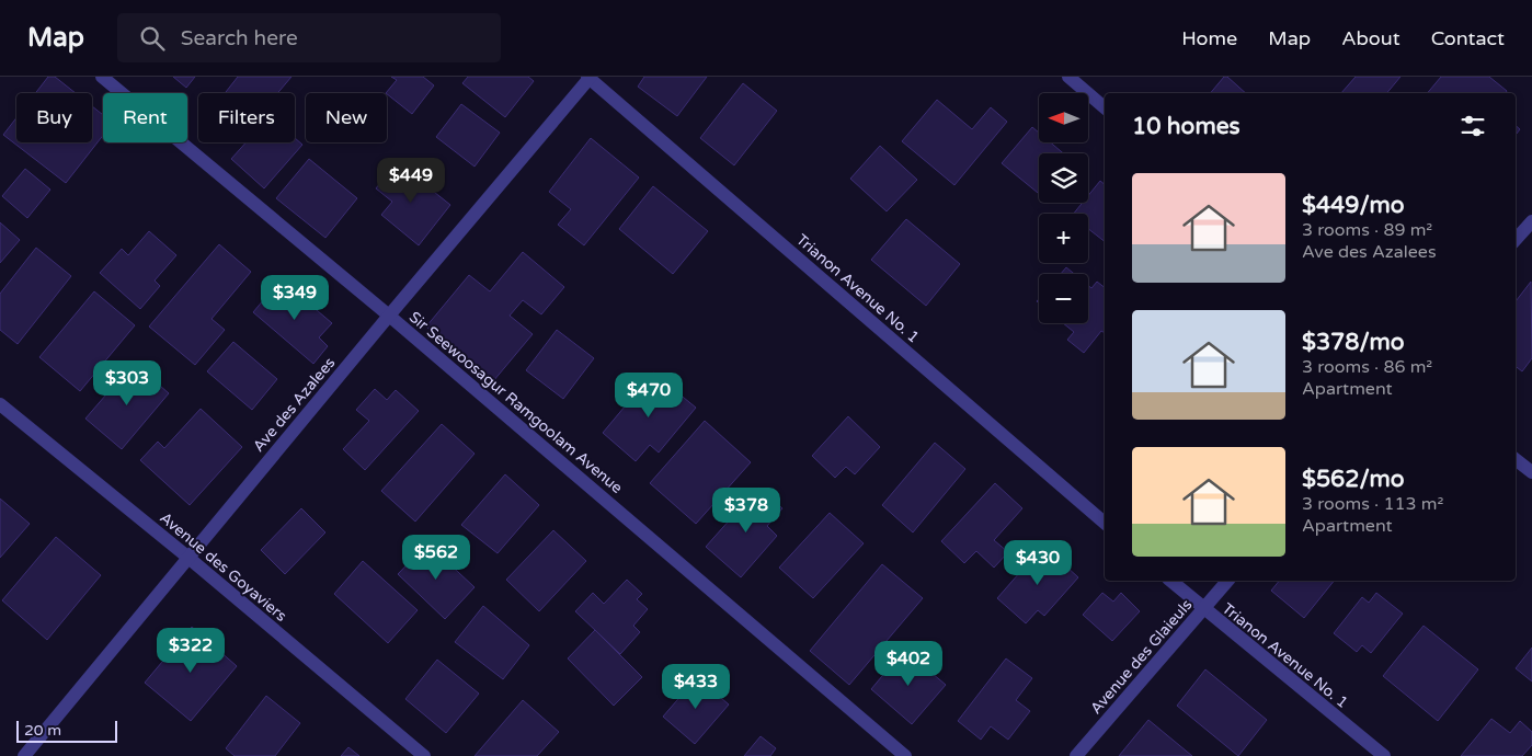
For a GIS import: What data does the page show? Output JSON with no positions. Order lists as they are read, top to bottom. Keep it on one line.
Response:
{"streets":{"street":["Trianon Avenue No. 1","Sir Seewoosagur Ramgoolam Avenue","Ave des Azalees","Avenue des Goyaviers","Avenue des Glaieuls"]},"crossings":[["Trianon Avenue No. 1","Ave des Azalees"],["Trianon Avenue No. 1","Avenue des Glaieuls"],["Sir Seewoosagur Ramgoolam Avenue","Ave des Azalees"],["Ave des Azalees","Avenue des Goyaviers"]],"scale_bar":"20 m","north":"left","page":{"header":"Map","search":"Search here","nav":["Home","Map","About","Contact"],"map_buttons":["+","−"],"chip":["Buy","Rent","Filters","New"],"heading":"10 homes","price":["$449","$349","$303","$470","$378","$562","$430","$322","$402","$433"],"list":[{"name":"$449/mo","note":"3 rooms · 89 m² · Ave des Azalees"},{"name":"$378/mo","note":"3 rooms · 86 m² · Apartment"},{"name":"$562/mo","note":"3 rooms · 113 m² · Apartment"}],"scale":"20 m"}}
